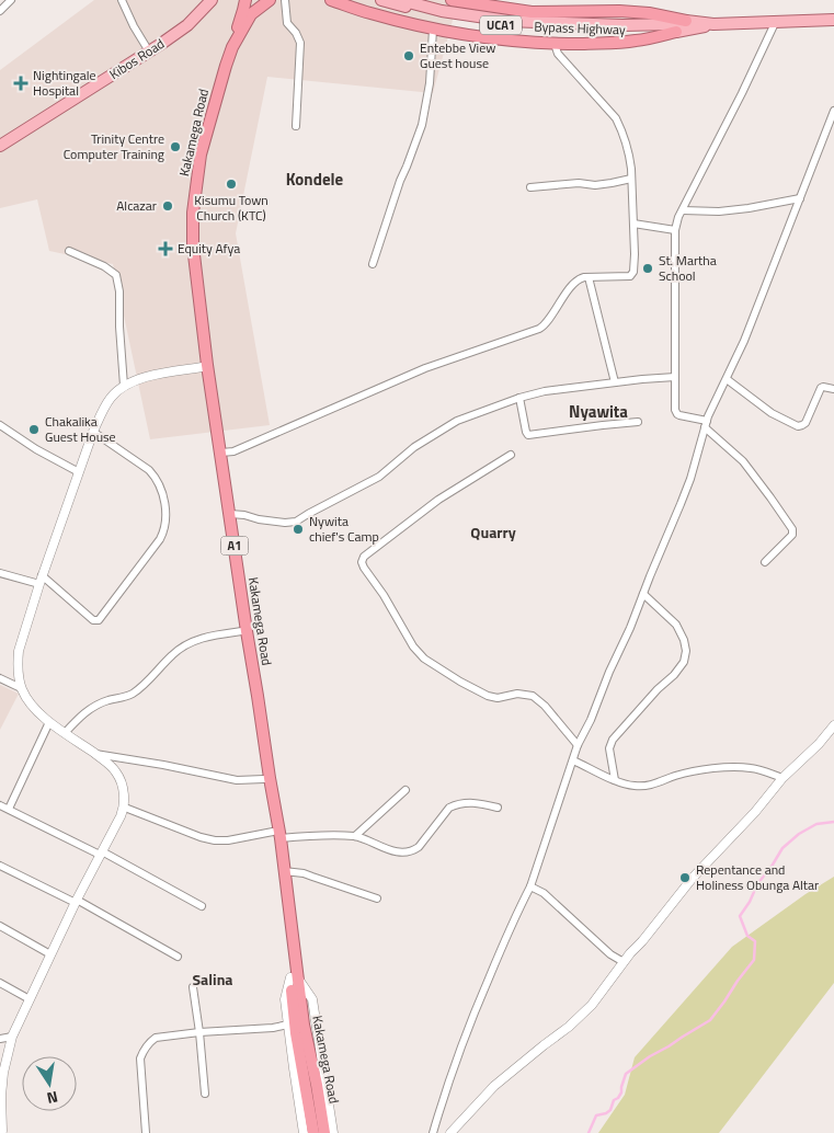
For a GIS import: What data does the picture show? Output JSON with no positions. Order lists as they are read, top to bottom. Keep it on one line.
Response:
{"streets":{"highway":["Kakamega Road","A1"],"main road":["UCA1","Bypass Highway","Kibos Road"]},"districts":["Kondele","Nyawita","Quarry","Salina"],"places":{"other":["Entebbe View Guest house","Trinity Centre Computer Training","Kisumu Town Church (KTC)","Alcazar","St. Martha School","Chakalika Guest House","Nywita chief's Camp","Repentance and Holiness Obunga Altar"],"health":["Nightingale Hospital","Equity Afya"]},"north":"bottom"}
